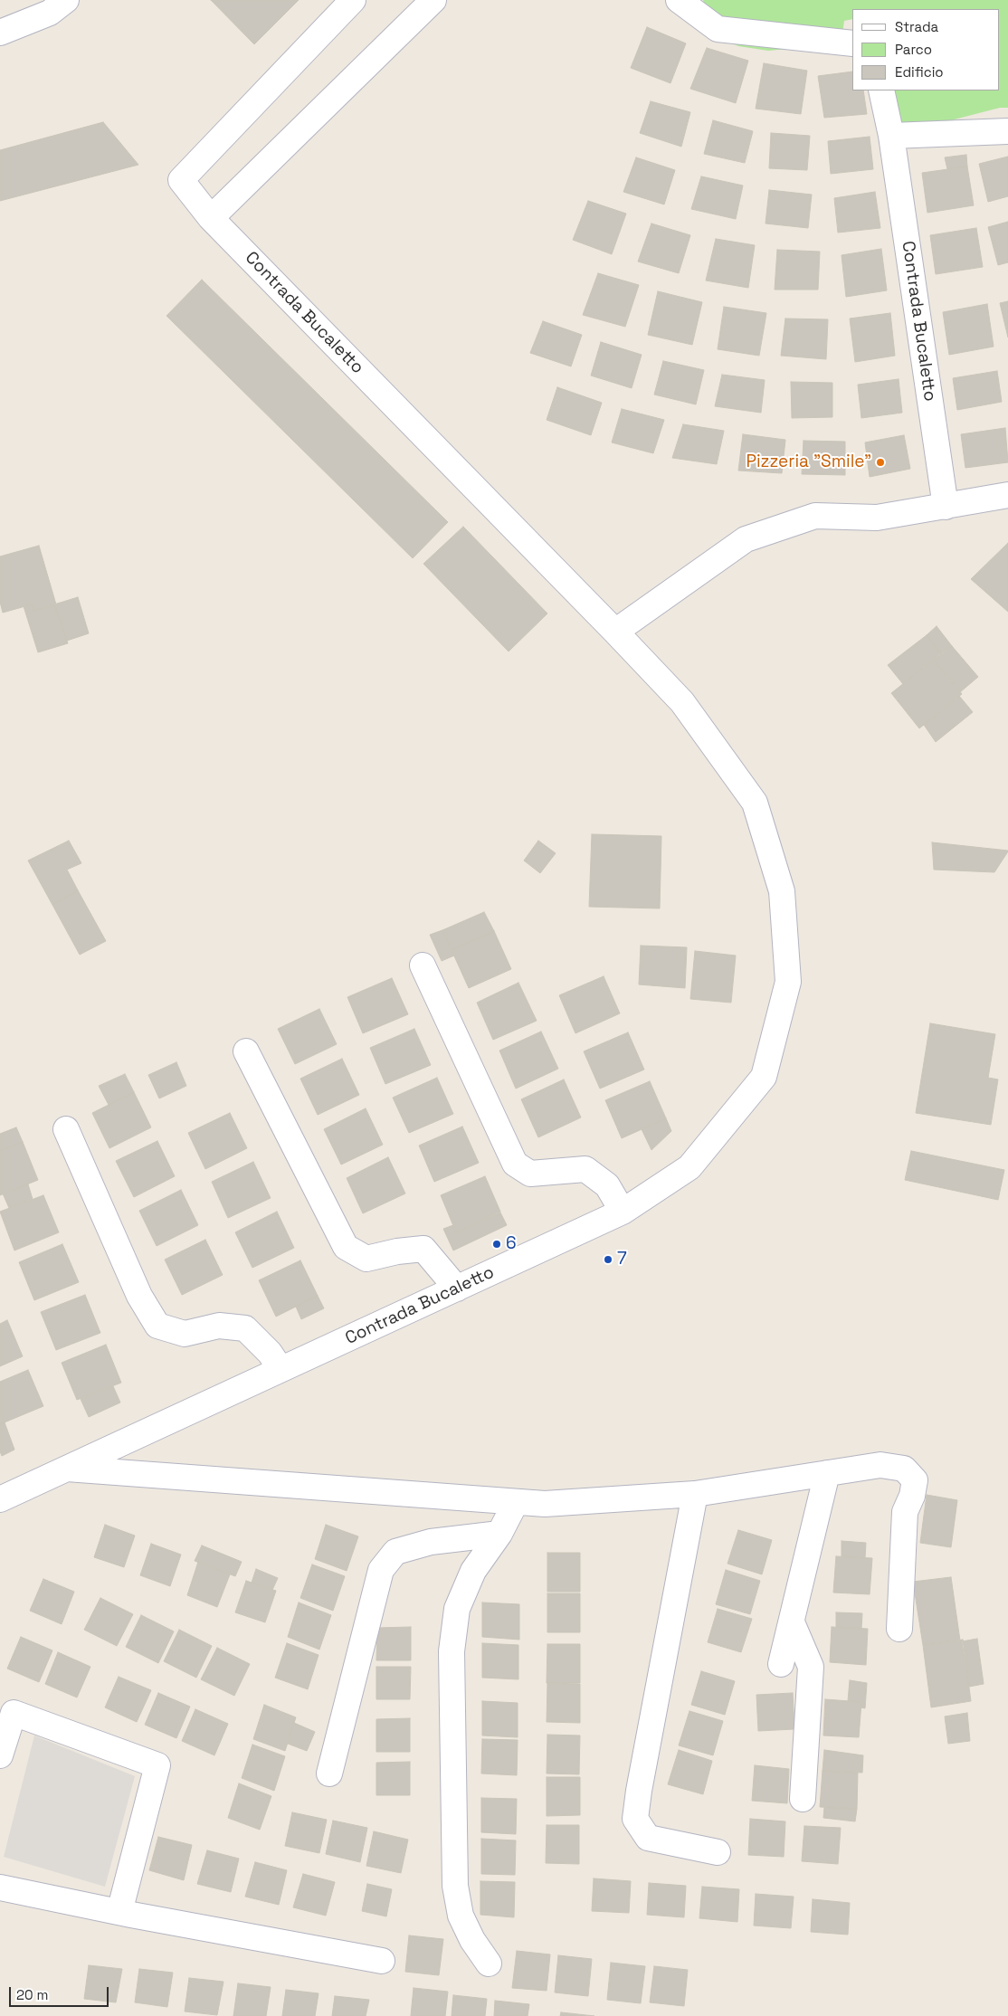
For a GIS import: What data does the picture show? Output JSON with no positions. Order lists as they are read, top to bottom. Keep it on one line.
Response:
{"streets":{"street":["Contrada Bucaletto"]},"places":["Pizzeria \"Smile\"","6","7"],"legend":["Strada","Parco","Edificio"],"scale_bar":"20 m"}
